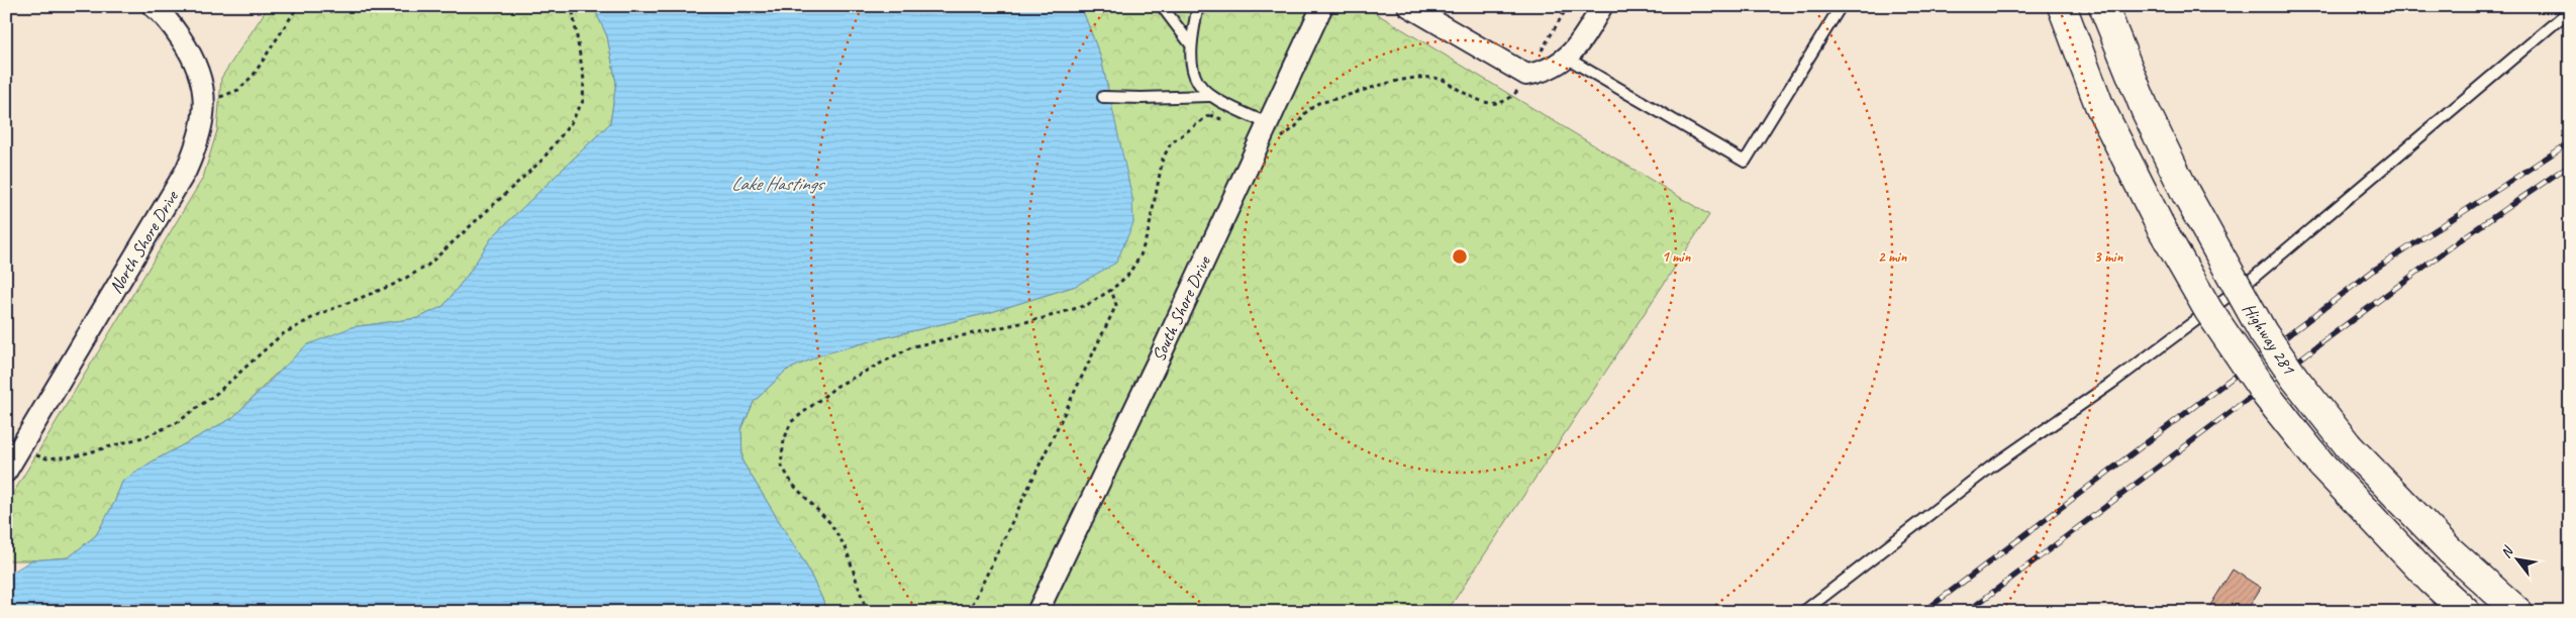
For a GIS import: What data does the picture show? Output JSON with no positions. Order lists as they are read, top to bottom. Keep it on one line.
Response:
{"streets":{"highway":["Highway 281"],"street":["North Shore Drive","South Shore Drive"]},"water":["Lake Hastings"],"north":"top left","rings":["1 min","2 min","3 min"]}
